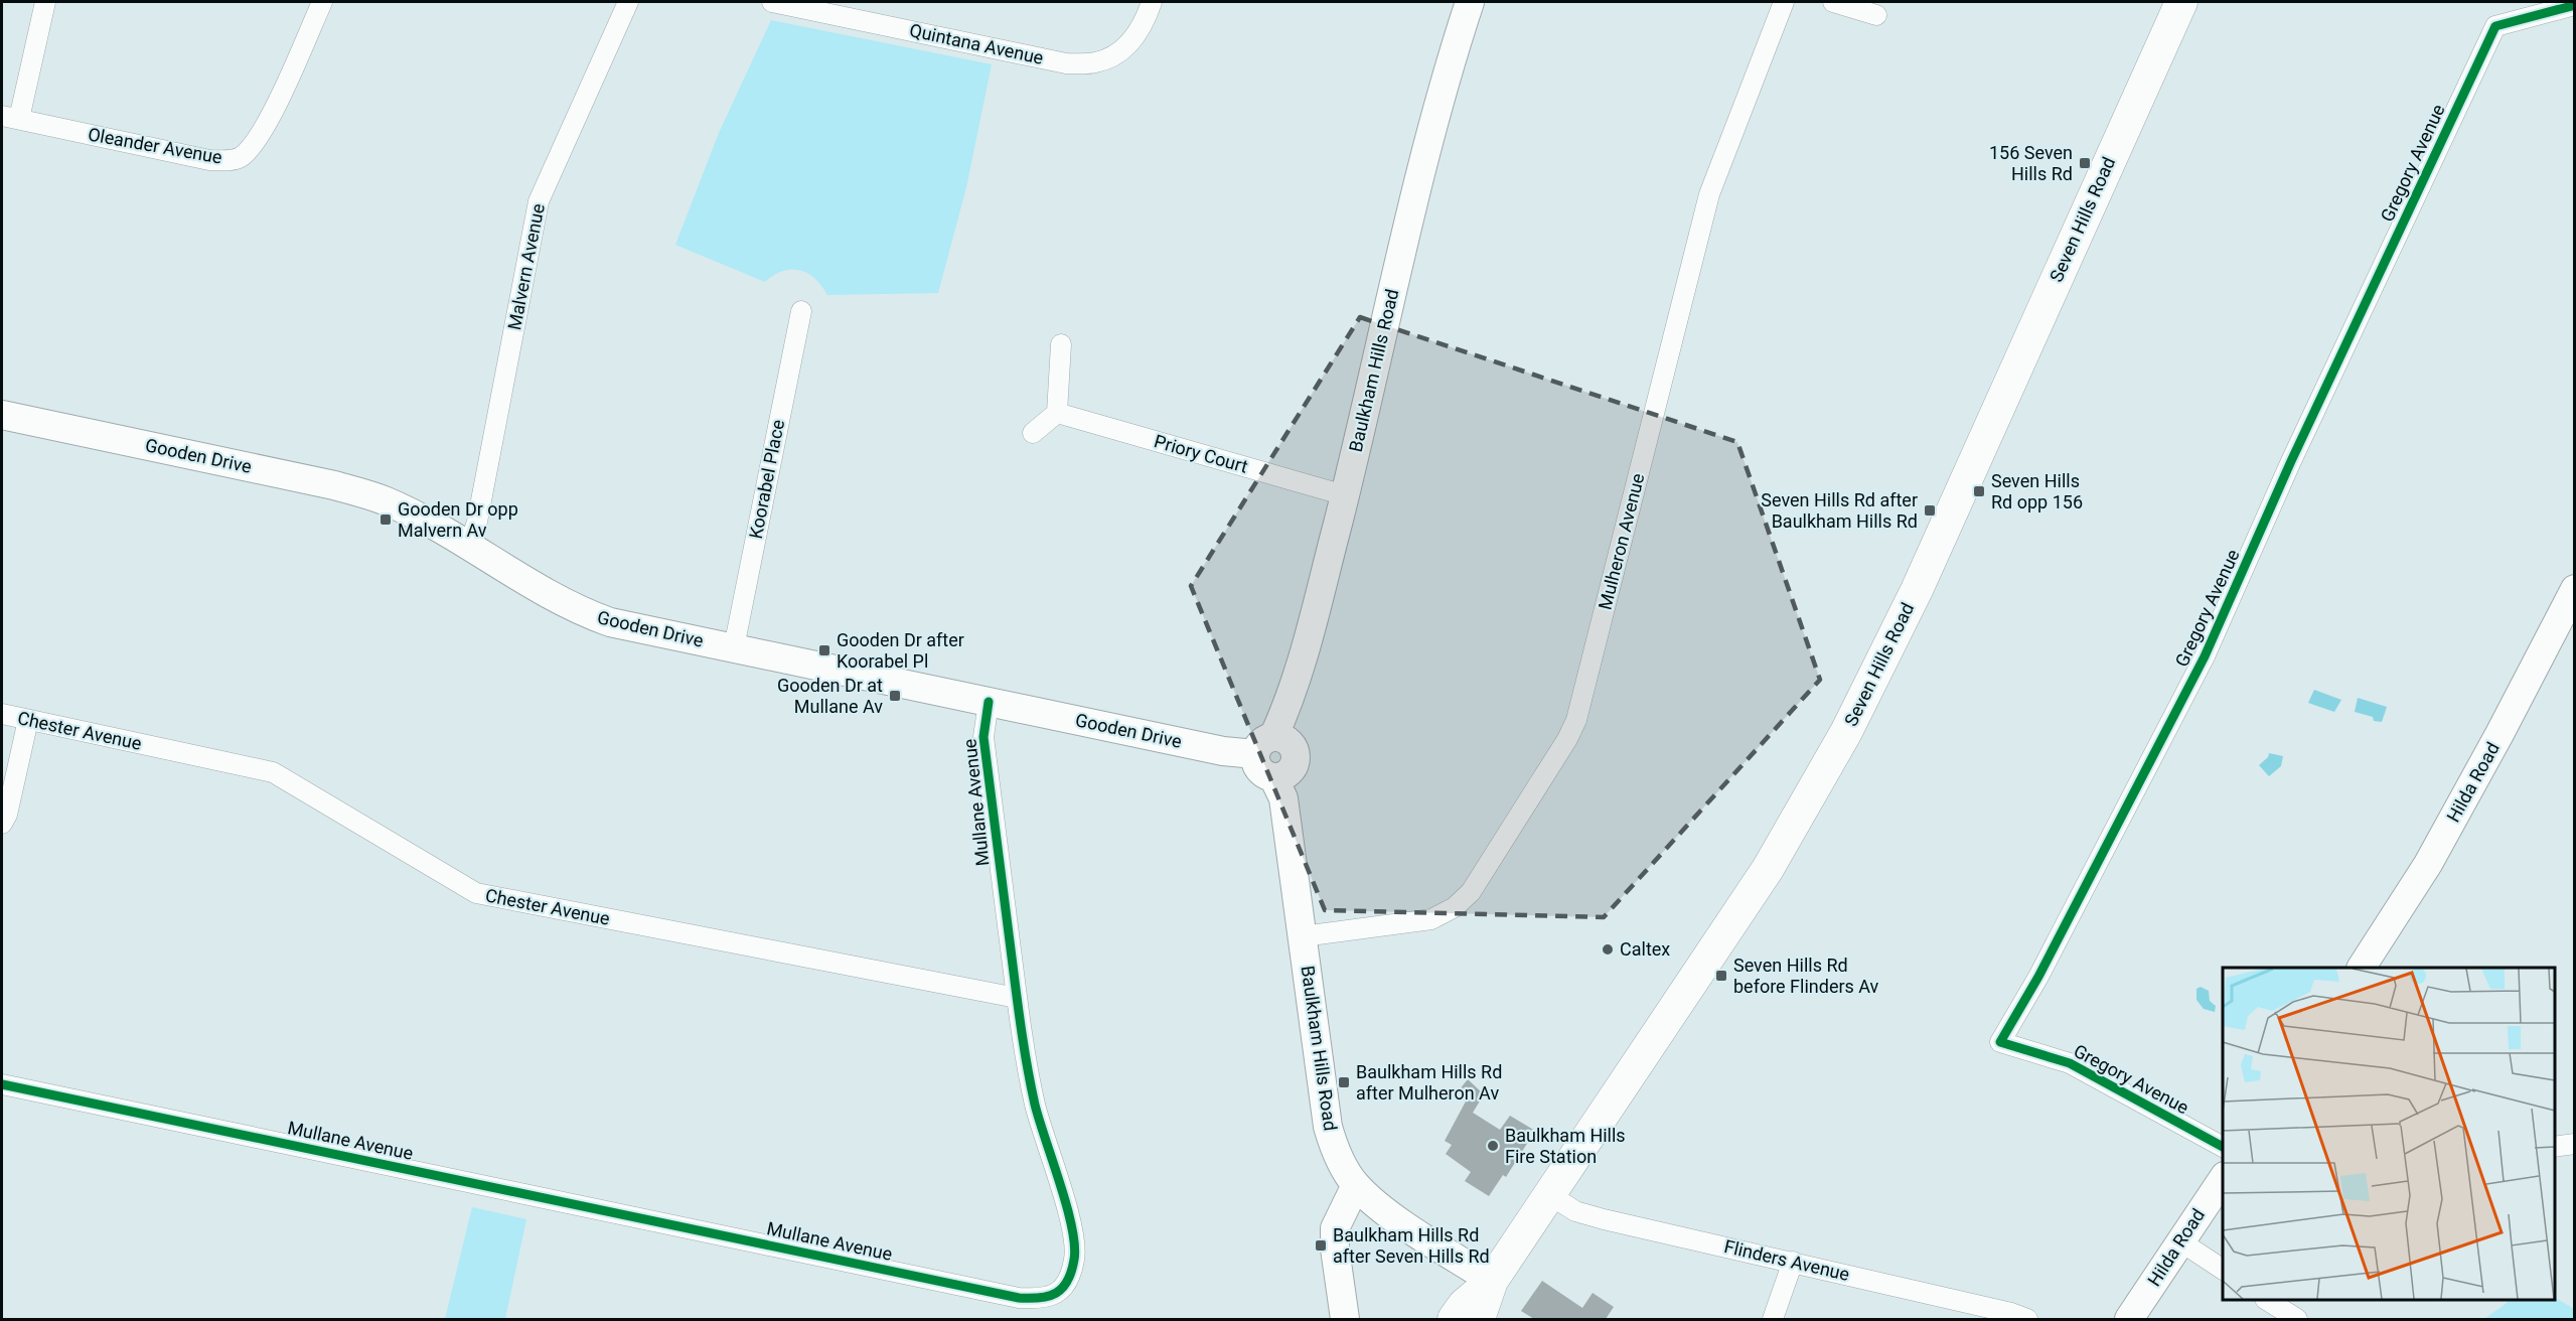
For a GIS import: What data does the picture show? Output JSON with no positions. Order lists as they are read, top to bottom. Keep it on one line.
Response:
{"streets":{"main road":["Seven Hills Road"],"street":["Quintana Avenue","Oleander Avenue","Gregory Avenue","Malvern Avenue","Baulkham Hills Road","Priory Court","Gooden Drive","Koorabel Place","Mulheron Avenue","Chester Avenue","Hilda Road","Mullane Avenue","Flinders Avenue"]},"crossings":[["Seven Hills Road","Baulkham Hills Road"],["Seven Hills Road","Flinders Avenue"],["Malvern Avenue","Gooden Drive"],["Baulkham Hills Road","Priory Court"],["Baulkham Hills Road","Gooden Drive"],["Baulkham Hills Road","Mulheron Avenue"],["Gooden Drive","Koorabel Place"],["Gooden Drive","Mullane Avenue"],["Chester Avenue","Mullane Avenue"]],"places":{"transit":["156 Seven Hills Rd","Seven Hills Rd opp 156","Seven Hills Rd after Baulkham Hills Rd","Gooden Dr opp Malvern Av","Gooden Dr after Koorabel Pl","Gooden Dr at Mullane Av","Seven Hills Rd before Flinders Av","Baulkham Hills Rd after Mulheron Av","Baulkham Hills Rd after Seven Hills Rd"],"other":["Caltex","Baulkham Hills Fire Station"]}}
